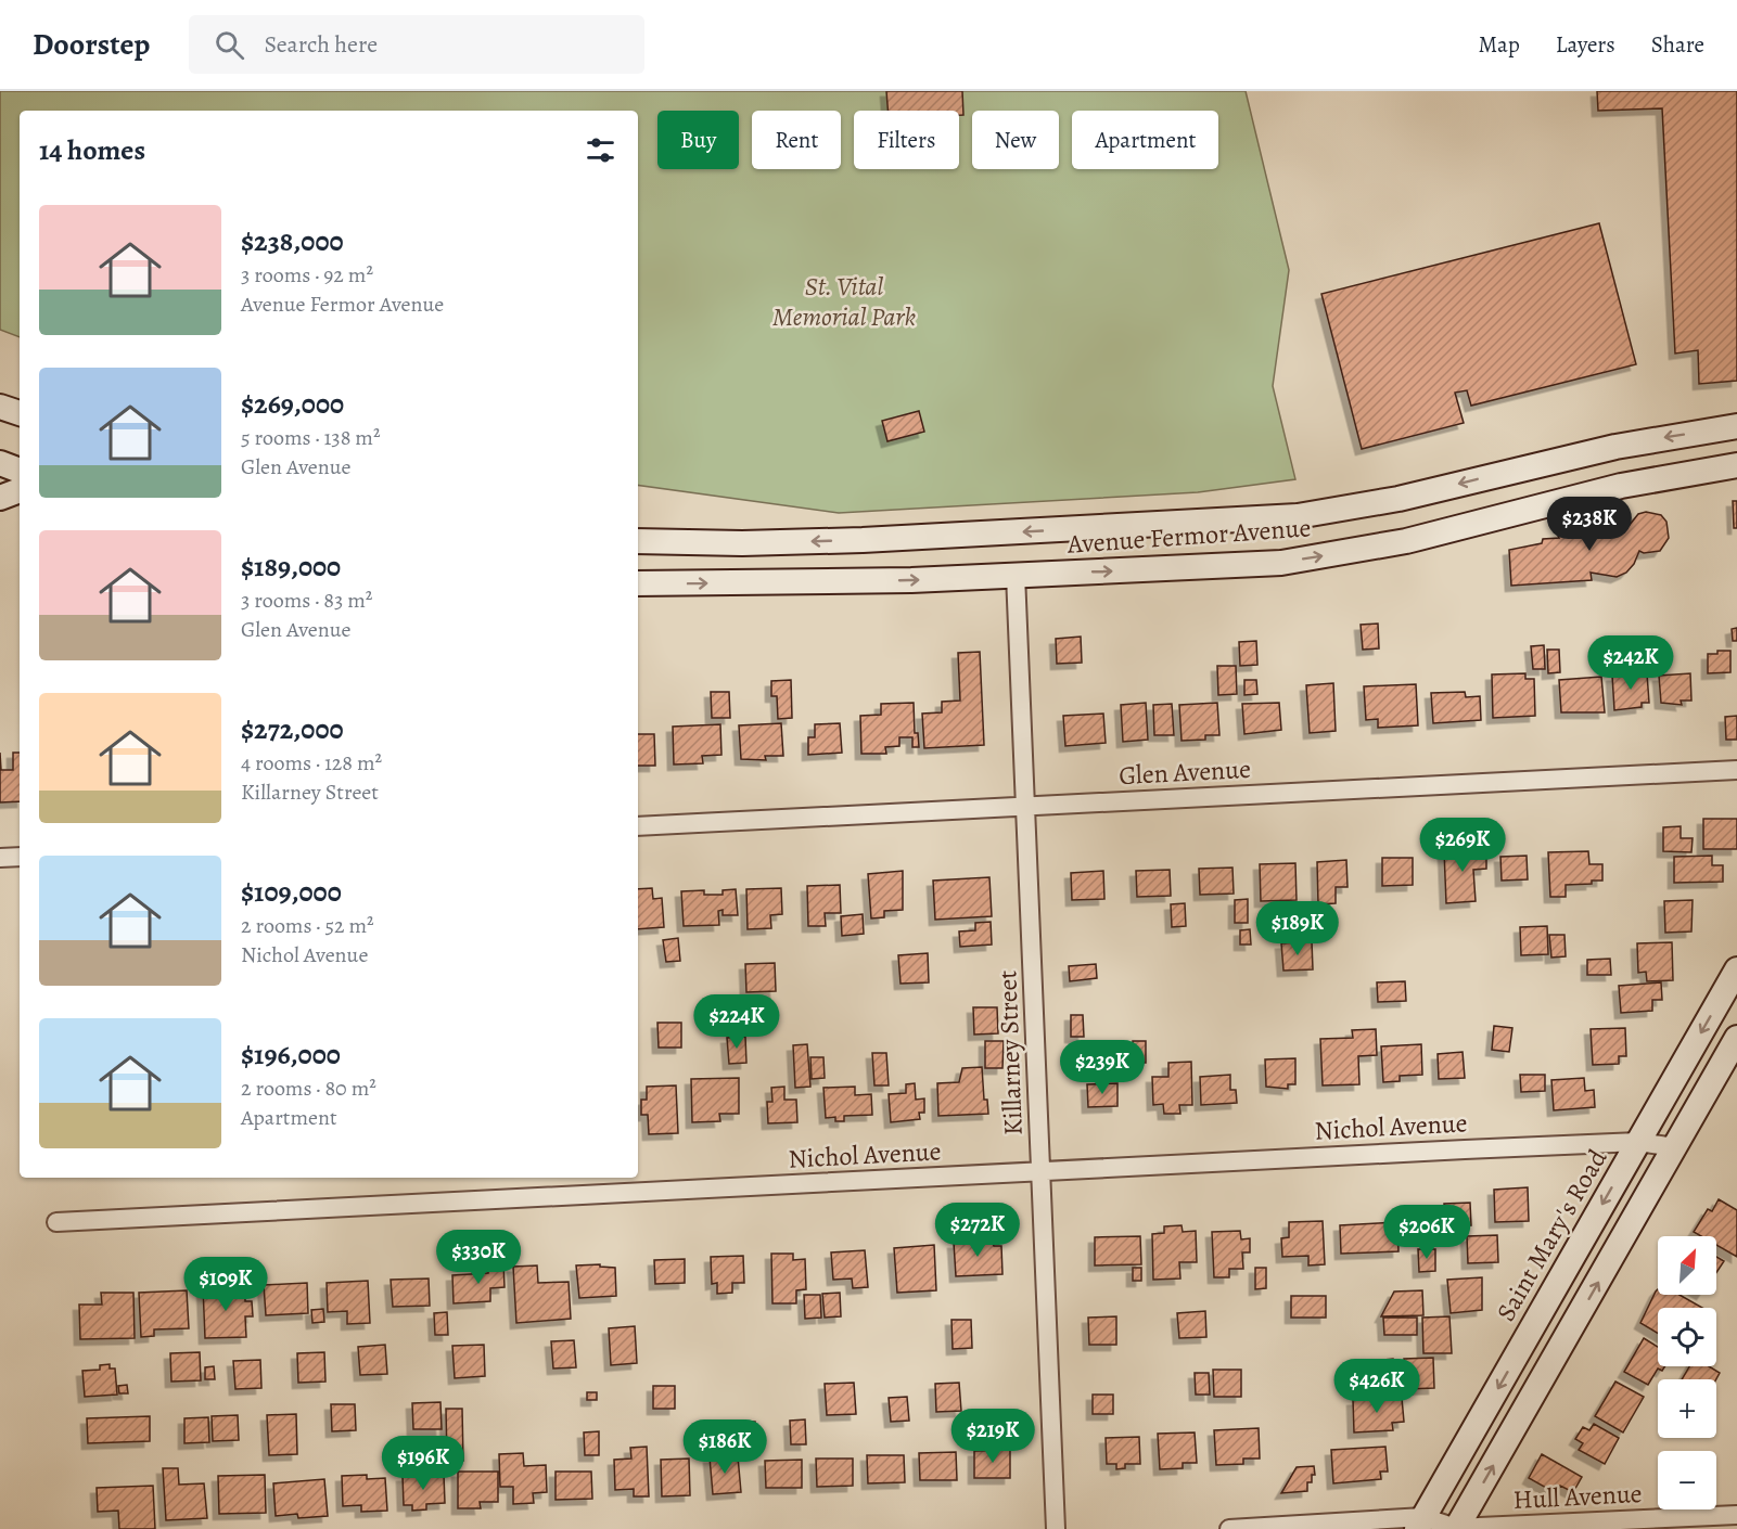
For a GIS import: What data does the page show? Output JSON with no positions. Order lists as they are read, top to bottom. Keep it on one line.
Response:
{"streets":{"main road":["Avenue Fermor Avenue","Saint Mary's Road"],"street":["Glen Avenue","Killarney Street","Nichol Avenue","Hull Avenue"]},"crossings":[["Avenue Fermor Avenue","Killarney Street"],["Glen Avenue","Killarney Street"],["Killarney Street","Nichol Avenue"],["Nichol Avenue","Saint Mary's Road"],["Saint Mary's Road","Hull Avenue"]],"parks":["St. Vital Memorial Park"],"north":"top right","page":{"header":"Doorstep","search":"Search here","nav":["Map","Layers","Share"],"chip":["Buy","Rent","Filters","New","Apartment"],"heading":"14 homes","list":[{"name":"$238,000","note":"3 rooms · 92 m² · Avenue Fermor Avenue"},{"name":"$269,000","note":"5 rooms · 138 m² · Glen Avenue"},{"name":"$189,000","note":"3 rooms · 83 m² · Glen Avenue"},{"name":"$272,000","note":"4 rooms · 128 m² · Killarney Street"},{"name":"$109,000","note":"2 rooms · 52 m² · Nichol Avenue"},{"name":"$196,000","note":"2 rooms · 80 m² · Apartment"}],"price":["$238K","$242K","$269K","$189K","$224K","$239K","$272K","$206K","$330K","$109K","$426K","$219K","$186K","$196K"],"map_buttons":["+","−"]}}
